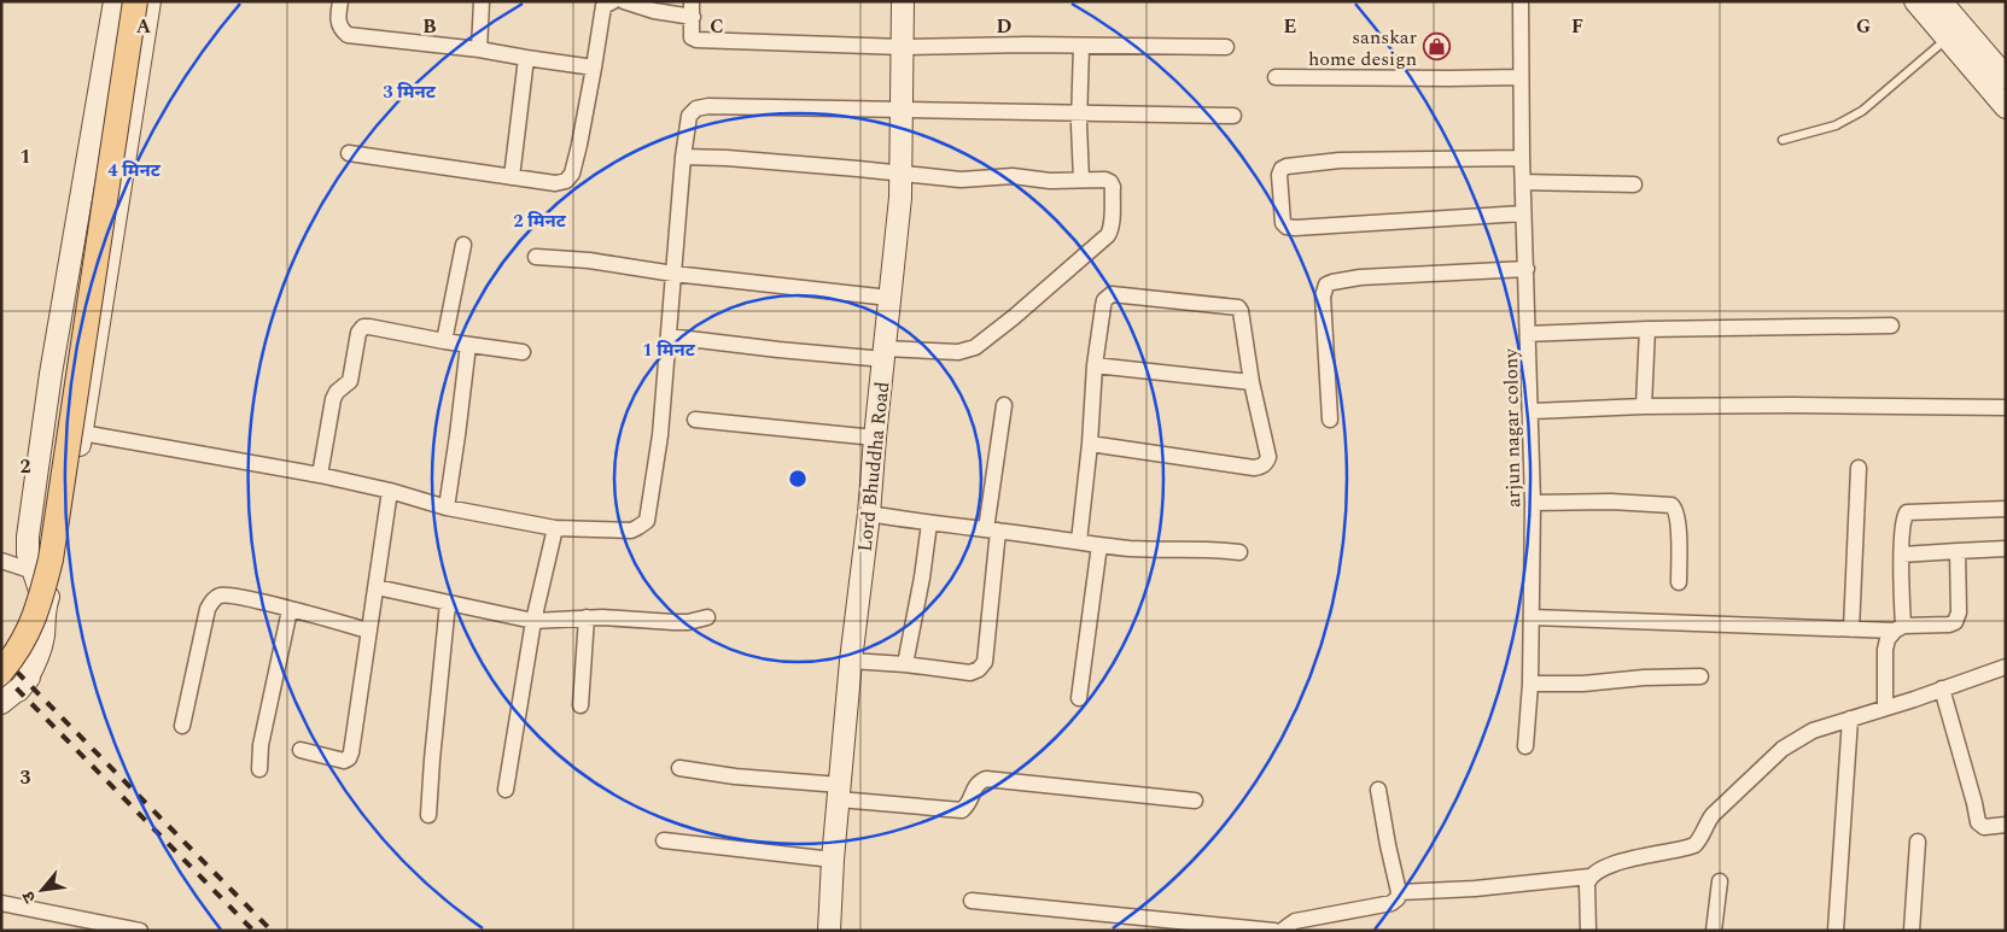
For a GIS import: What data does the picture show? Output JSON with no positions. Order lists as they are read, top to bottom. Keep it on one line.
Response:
{"streets":{"street":["arjun nagar colony","Lord Bhuddha Road"]},"places":{"shop":["sanskar home design"]},"north":"bottom left","grid":{"columns":["A","B","C","D","E","F","G"],"rows":["1","2","3"]},"rings":["3 मिनट","4 मिनट","2 मिनट","1 मिनट"]}
